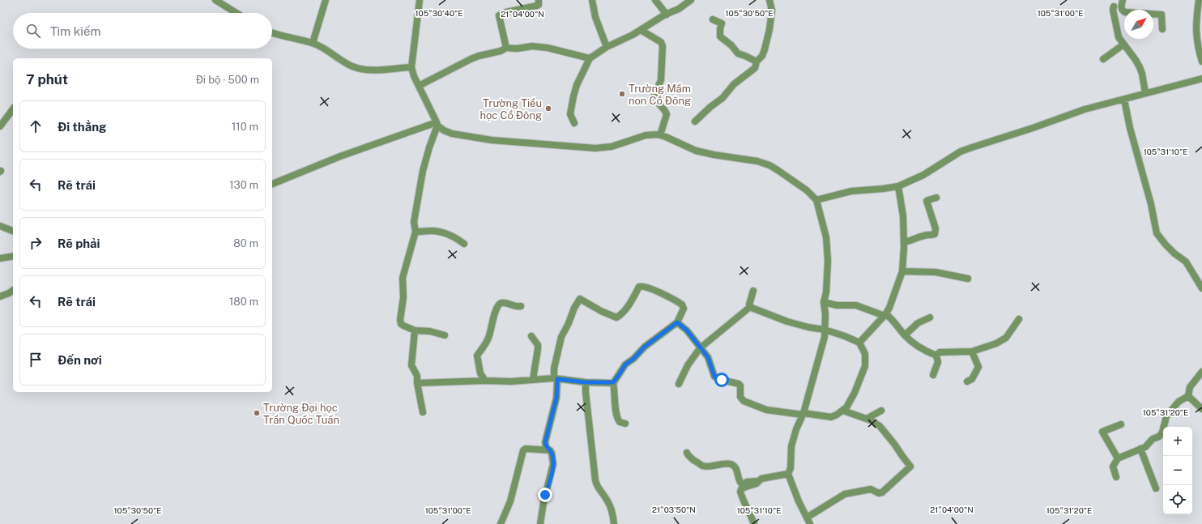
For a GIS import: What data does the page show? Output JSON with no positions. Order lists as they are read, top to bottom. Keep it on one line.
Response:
{"places":["Trường Mầm non Cổ Đông","Trường Tiểu học Cổ Đông","Trường Đại học Trần Quốc Tuấn"],"north":"top right","page":{"search":"Tìm kiếm","heading":["7 phút","Đi bộ · 500 m"],"list":[["Đi thẳng","110 m"],["Rẽ trái","130 m"],["Rẽ phải","80 m"],["Rẽ trái","180 m"],"Đến nơi"],"map_buttons":["+","−"]},"coordinates":["105°30'40\"E","105°30'50\"E","105°31'00\"E","21°04'00\"N","105°31'10\"E","105°31'20\"E","21°03'50\"N"]}
